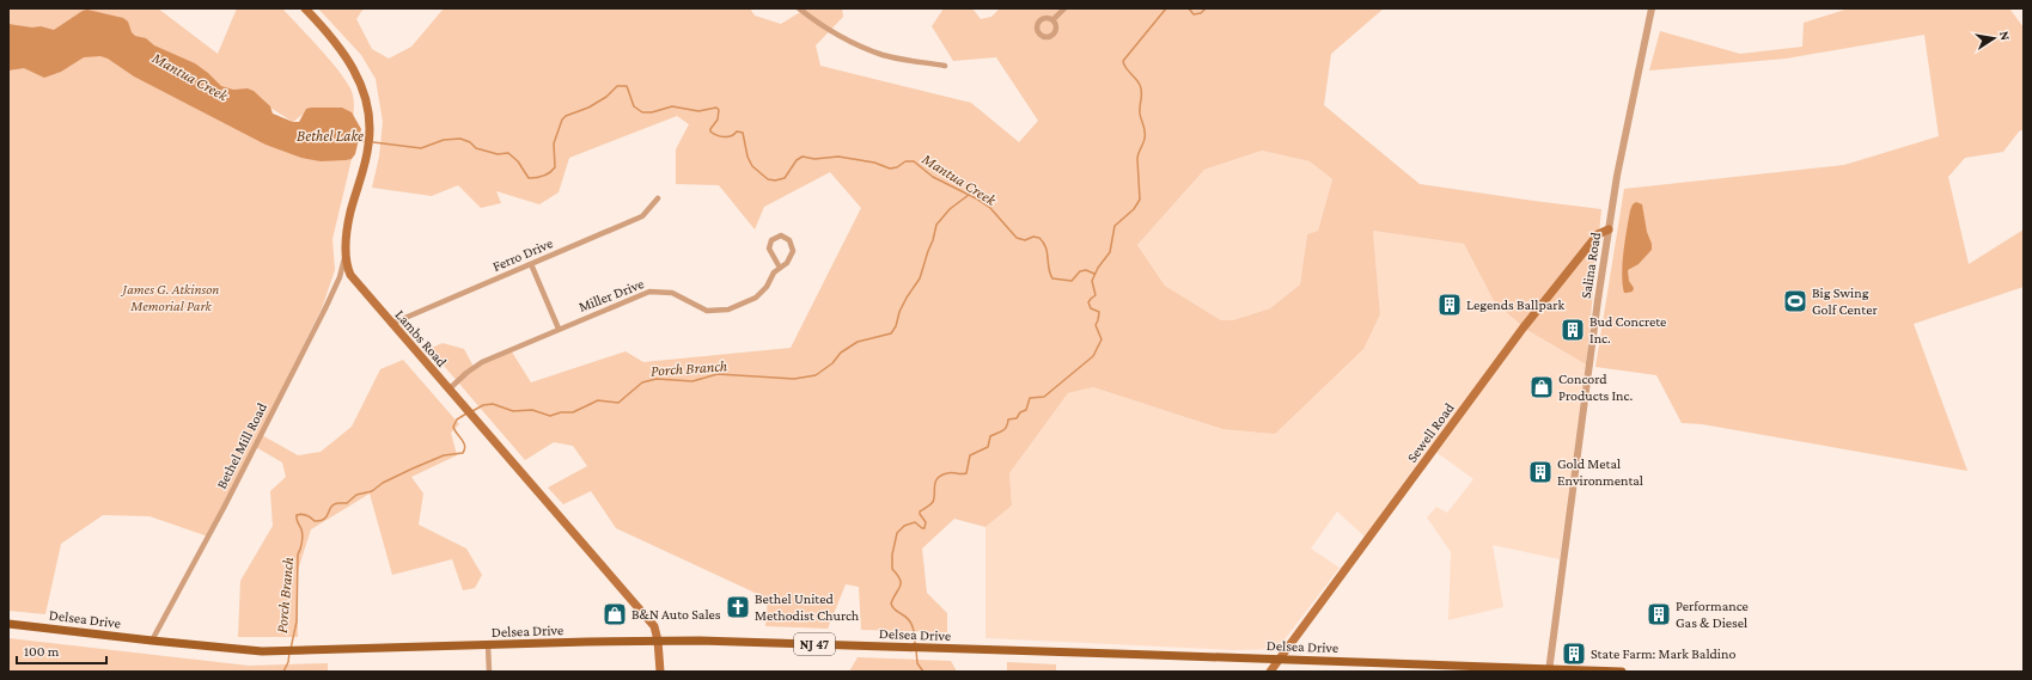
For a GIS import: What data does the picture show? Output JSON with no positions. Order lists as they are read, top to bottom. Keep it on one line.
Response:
{"streets":{"main road":["Lambs Road","Sewell Road","Delsea Drive","NJ 47"],"street":["Ferro Drive","Salina Road","Miller Drive","Bethel Mill Road"]},"crossings":[["Ferro Drive","Lambs Road"],["Salina Road","Sewell Road"],["Salina Road","Delsea Drive"],["Miller Drive","Lambs Road"],["Lambs Road","Bethel Mill Road"],["Lambs Road","Delsea Drive"],["Sewell Road","Delsea Drive"],["Bethel Mill Road","Delsea Drive"]],"water":["Mantua Creek","Bethel Lake","Porch Branch"],"parks":["James G. Atkinson Memorial Park"],"places":{"sports":["Big Swing Golf Center"],"building":["Legends Ballpark","Bud Concrete Inc.","Gold Metal Environmental","Performance Gas & Diesel","State Farm: Mark Baldino"],"shop":["Concord Products Inc.","B&N Auto Sales"],"church":["Bethel United Methodist Church"]},"scale_bar":"100 m","north":"right"}
